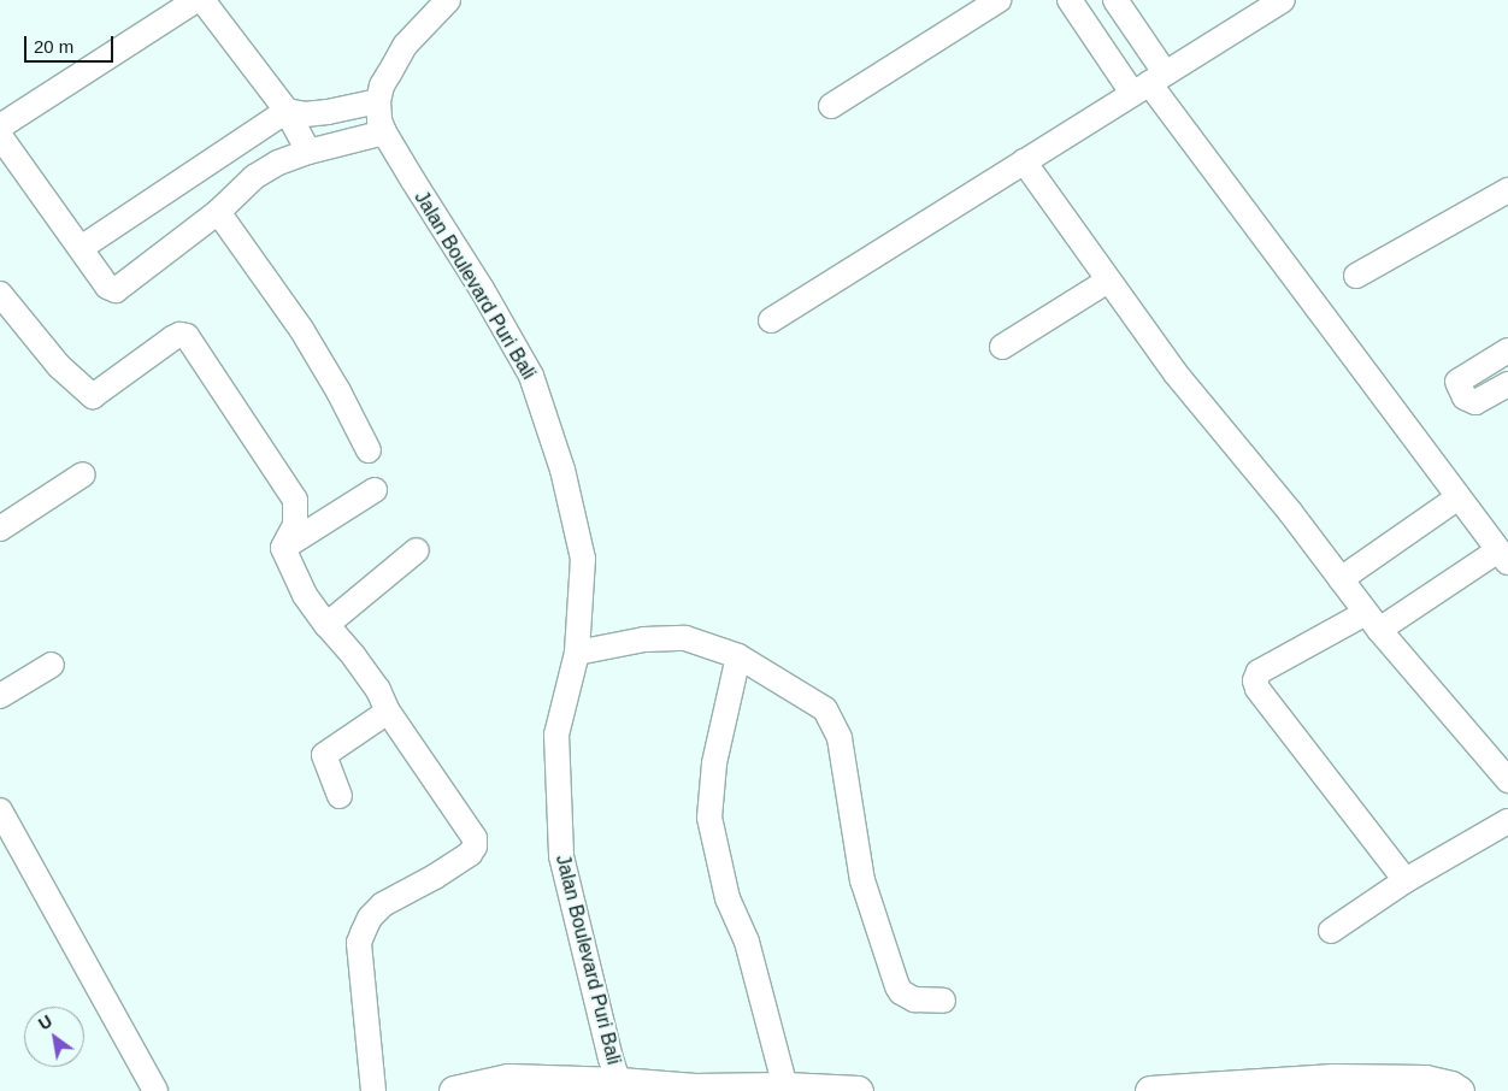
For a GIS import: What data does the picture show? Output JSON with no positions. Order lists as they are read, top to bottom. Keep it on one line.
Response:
{"streets":{"street":["Jalan Boulevard Puri Bali"]},"scale_bar":"20 m","north":"top left"}
